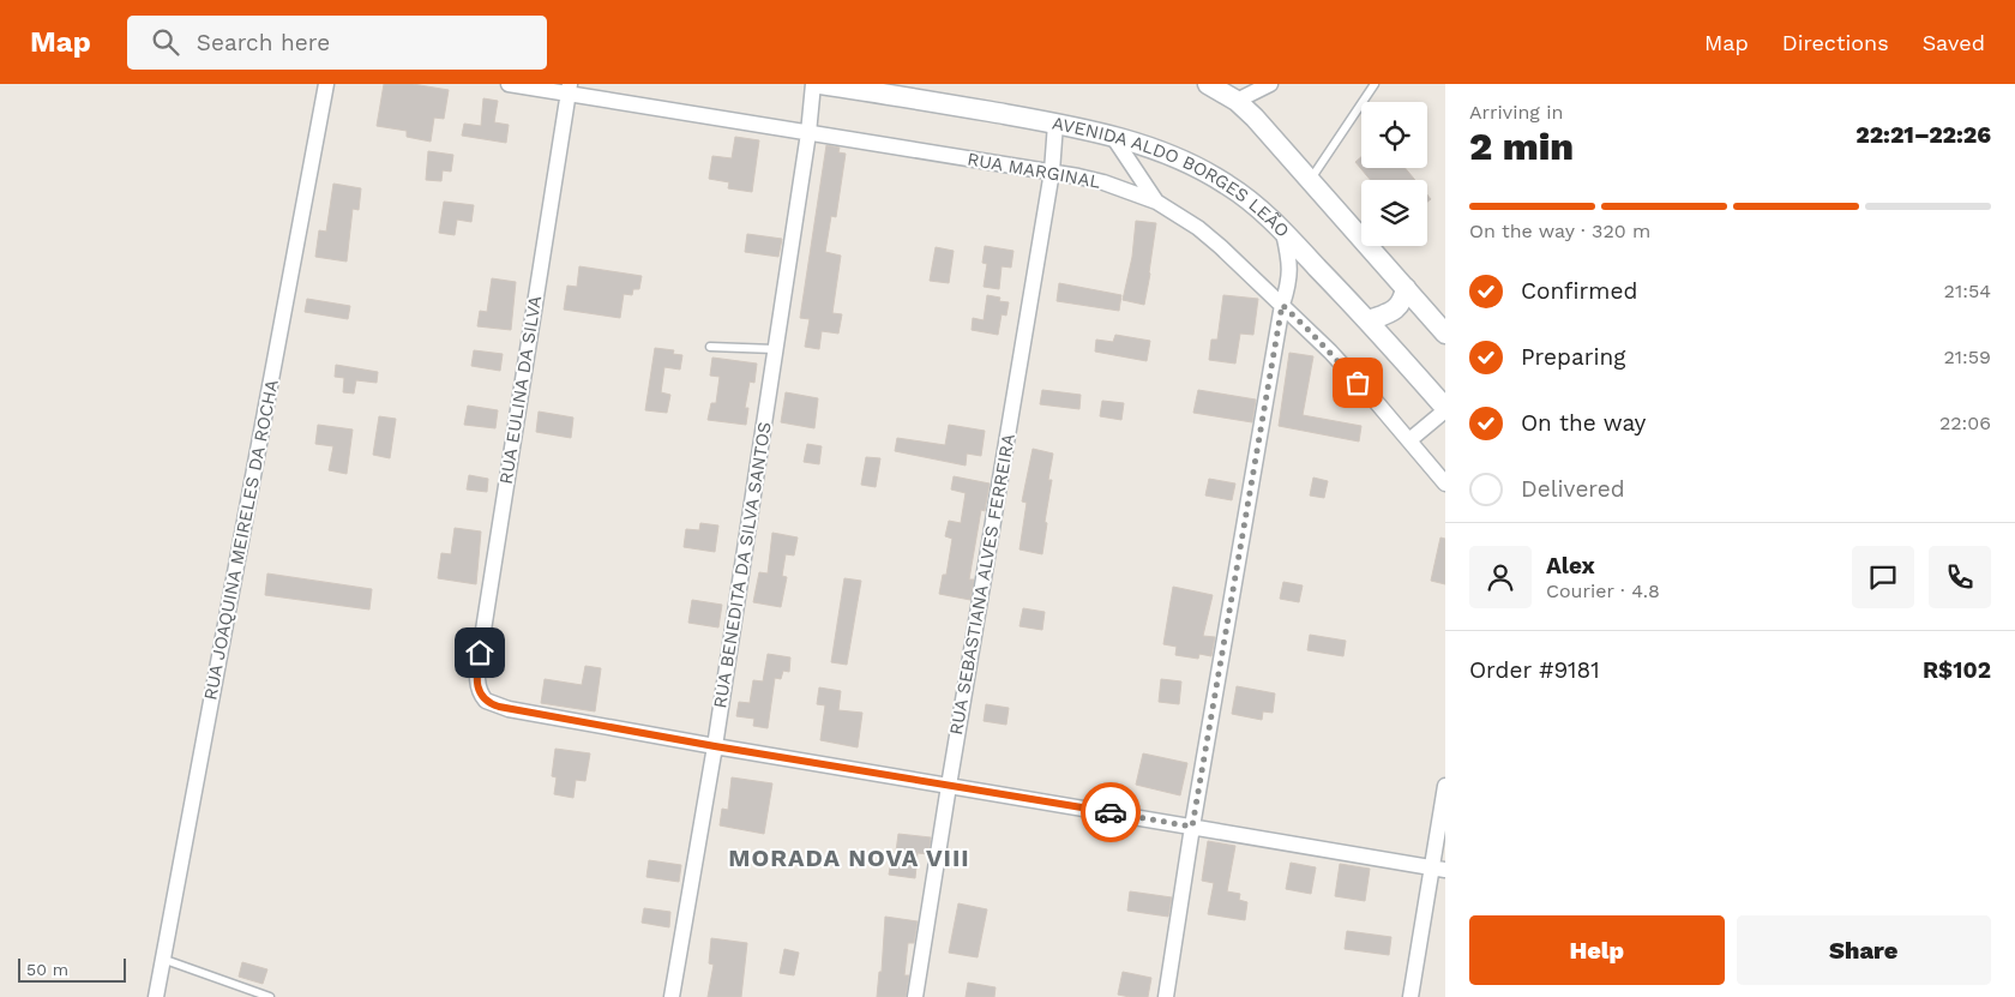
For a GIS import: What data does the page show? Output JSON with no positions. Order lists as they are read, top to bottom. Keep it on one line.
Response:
{"streets":{"street":["RUA MARGINAL","AVENIDA ALDO BORGES LEÃO","RUA EULINA DA SILVA","RUA JOAQUINA MEIRELES DA ROCHA","RUA BENEDITA DA SILVA SANTOS","RUA SEBASTIANA ALVES FERREIRA"]},"crossings":[["RUA MARGINAL","RUA EULINA DA SILVA"],["RUA MARGINAL","RUA BENEDITA DA SILVA SANTOS"],["RUA MARGINAL","RUA SEBASTIANA ALVES FERREIRA"],["AVENIDA ALDO BORGES LEÃO","RUA SEBASTIANA ALVES FERREIRA"],["RUA EULINA DA SILVA","RUA BENEDITA DA SILVA SANTOS"]],"districts":["MORADA NOVA VIII"],"scale_bar":"50 m","page":{"header":"Map","search":"Search here","nav":["Map","Directions","Saved"],"heading":["2 min","Arriving in","22:21–22:26"],"panel":["Alex","Courier · 4.8","Order #9181","R$102"],"bar":"On the way · 320 m","list":[["Confirmed","21:54"],["Preparing","21:59"],["On the way","22:06"],"Delivered"],"buttons":["Help","Share"],"scale":"50 m"}}
